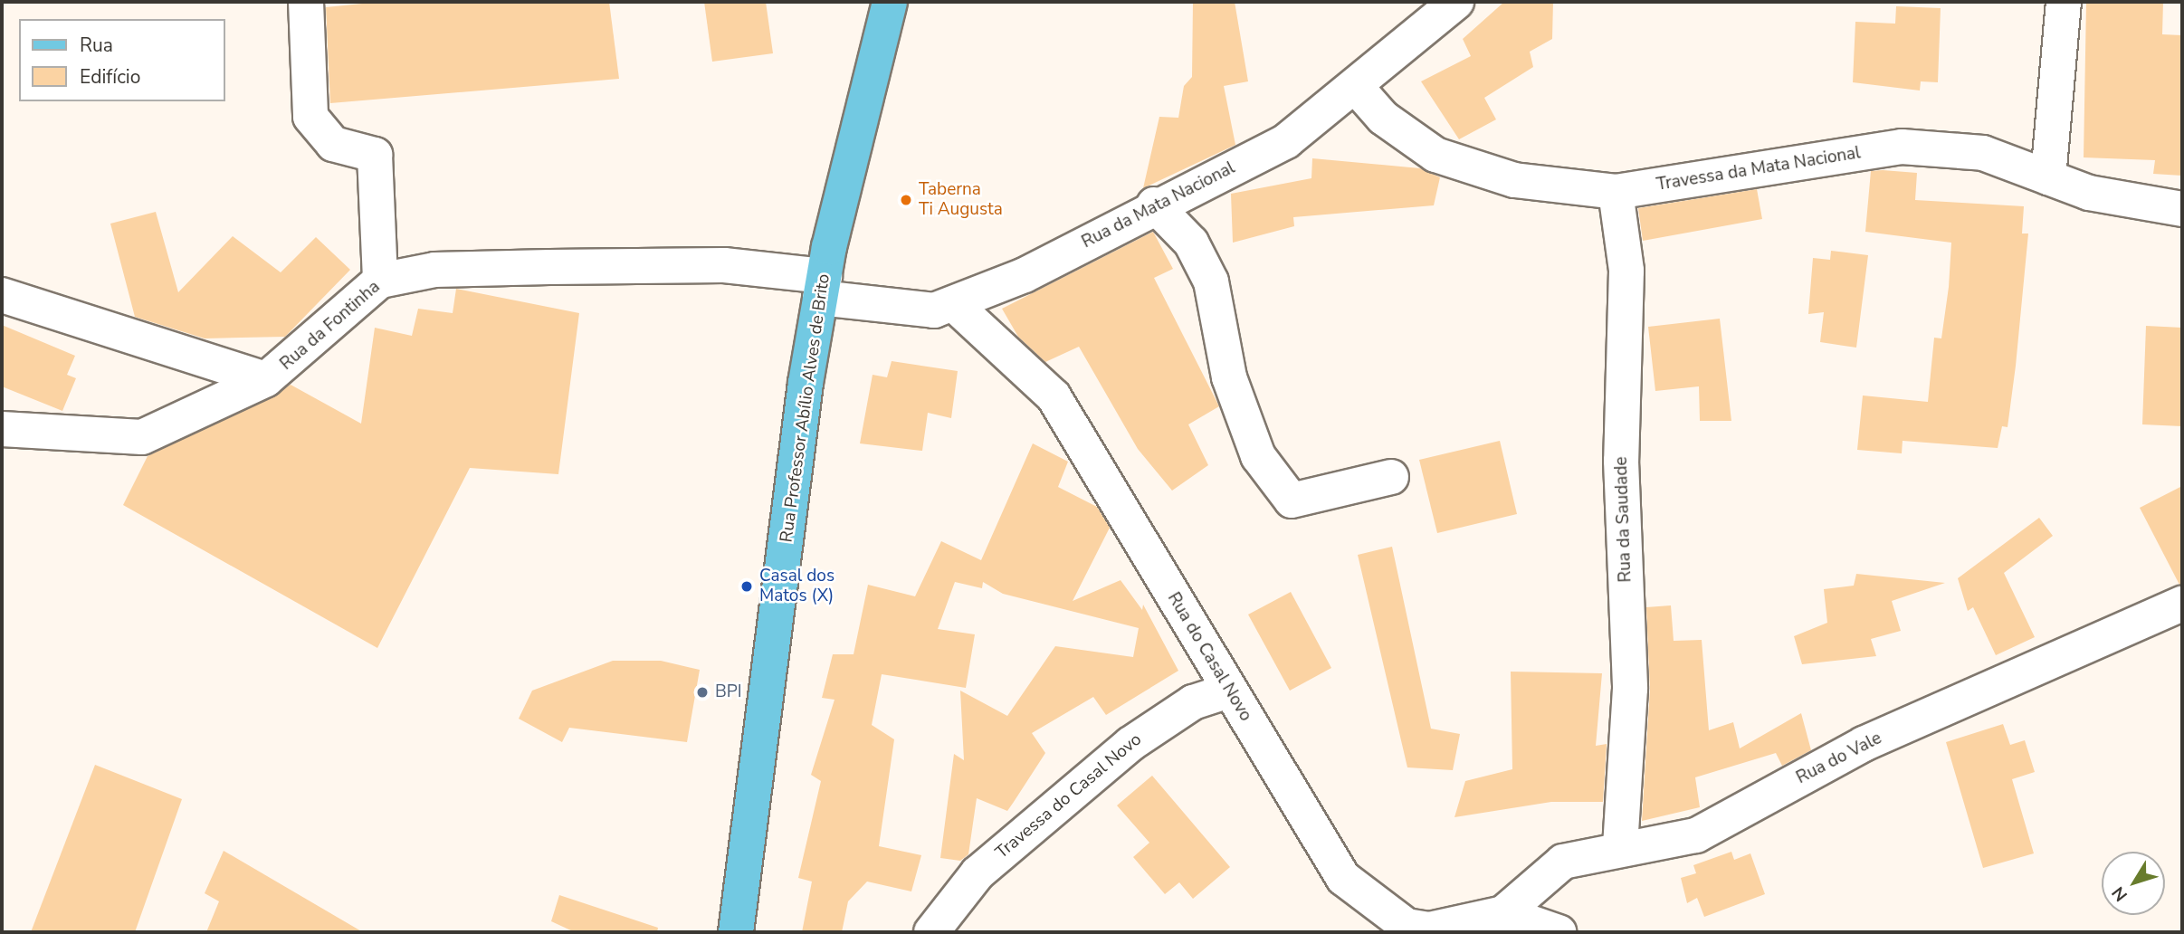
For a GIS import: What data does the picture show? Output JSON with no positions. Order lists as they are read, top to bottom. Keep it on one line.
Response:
{"streets":{"main road":["Rua Professor Abílio Alves de Brito"],"street":["Travessa da Mata Nacional","Rua da Mata Nacional","Rua da Fontinha","Rua da Saudade","Rua do Casal Novo","Rua do Vale","Travessa do Casal Novo"]},"crossings":[["Travessa da Mata Nacional","Rua da Mata Nacional"],["Travessa da Mata Nacional","Rua da Saudade"],["Rua da Mata Nacional","Rua da Fontinha"],["Rua da Mata Nacional","Rua Professor Abílio Alves de Brito"],["Rua da Mata Nacional","Rua do Casal Novo"],["Rua da Fontinha","Rua Professor Abílio Alves de Brito"],["Rua da Saudade","Rua do Vale"],["Rua do Casal Novo","Rua do Vale"],["Rua do Casal Novo","Travessa do Casal Novo"]],"places":["Taberna Ti Augusta","Casal dos Matos (X)","BPI"],"legend":["Rua","Edifício"],"north":"bottom left"}
